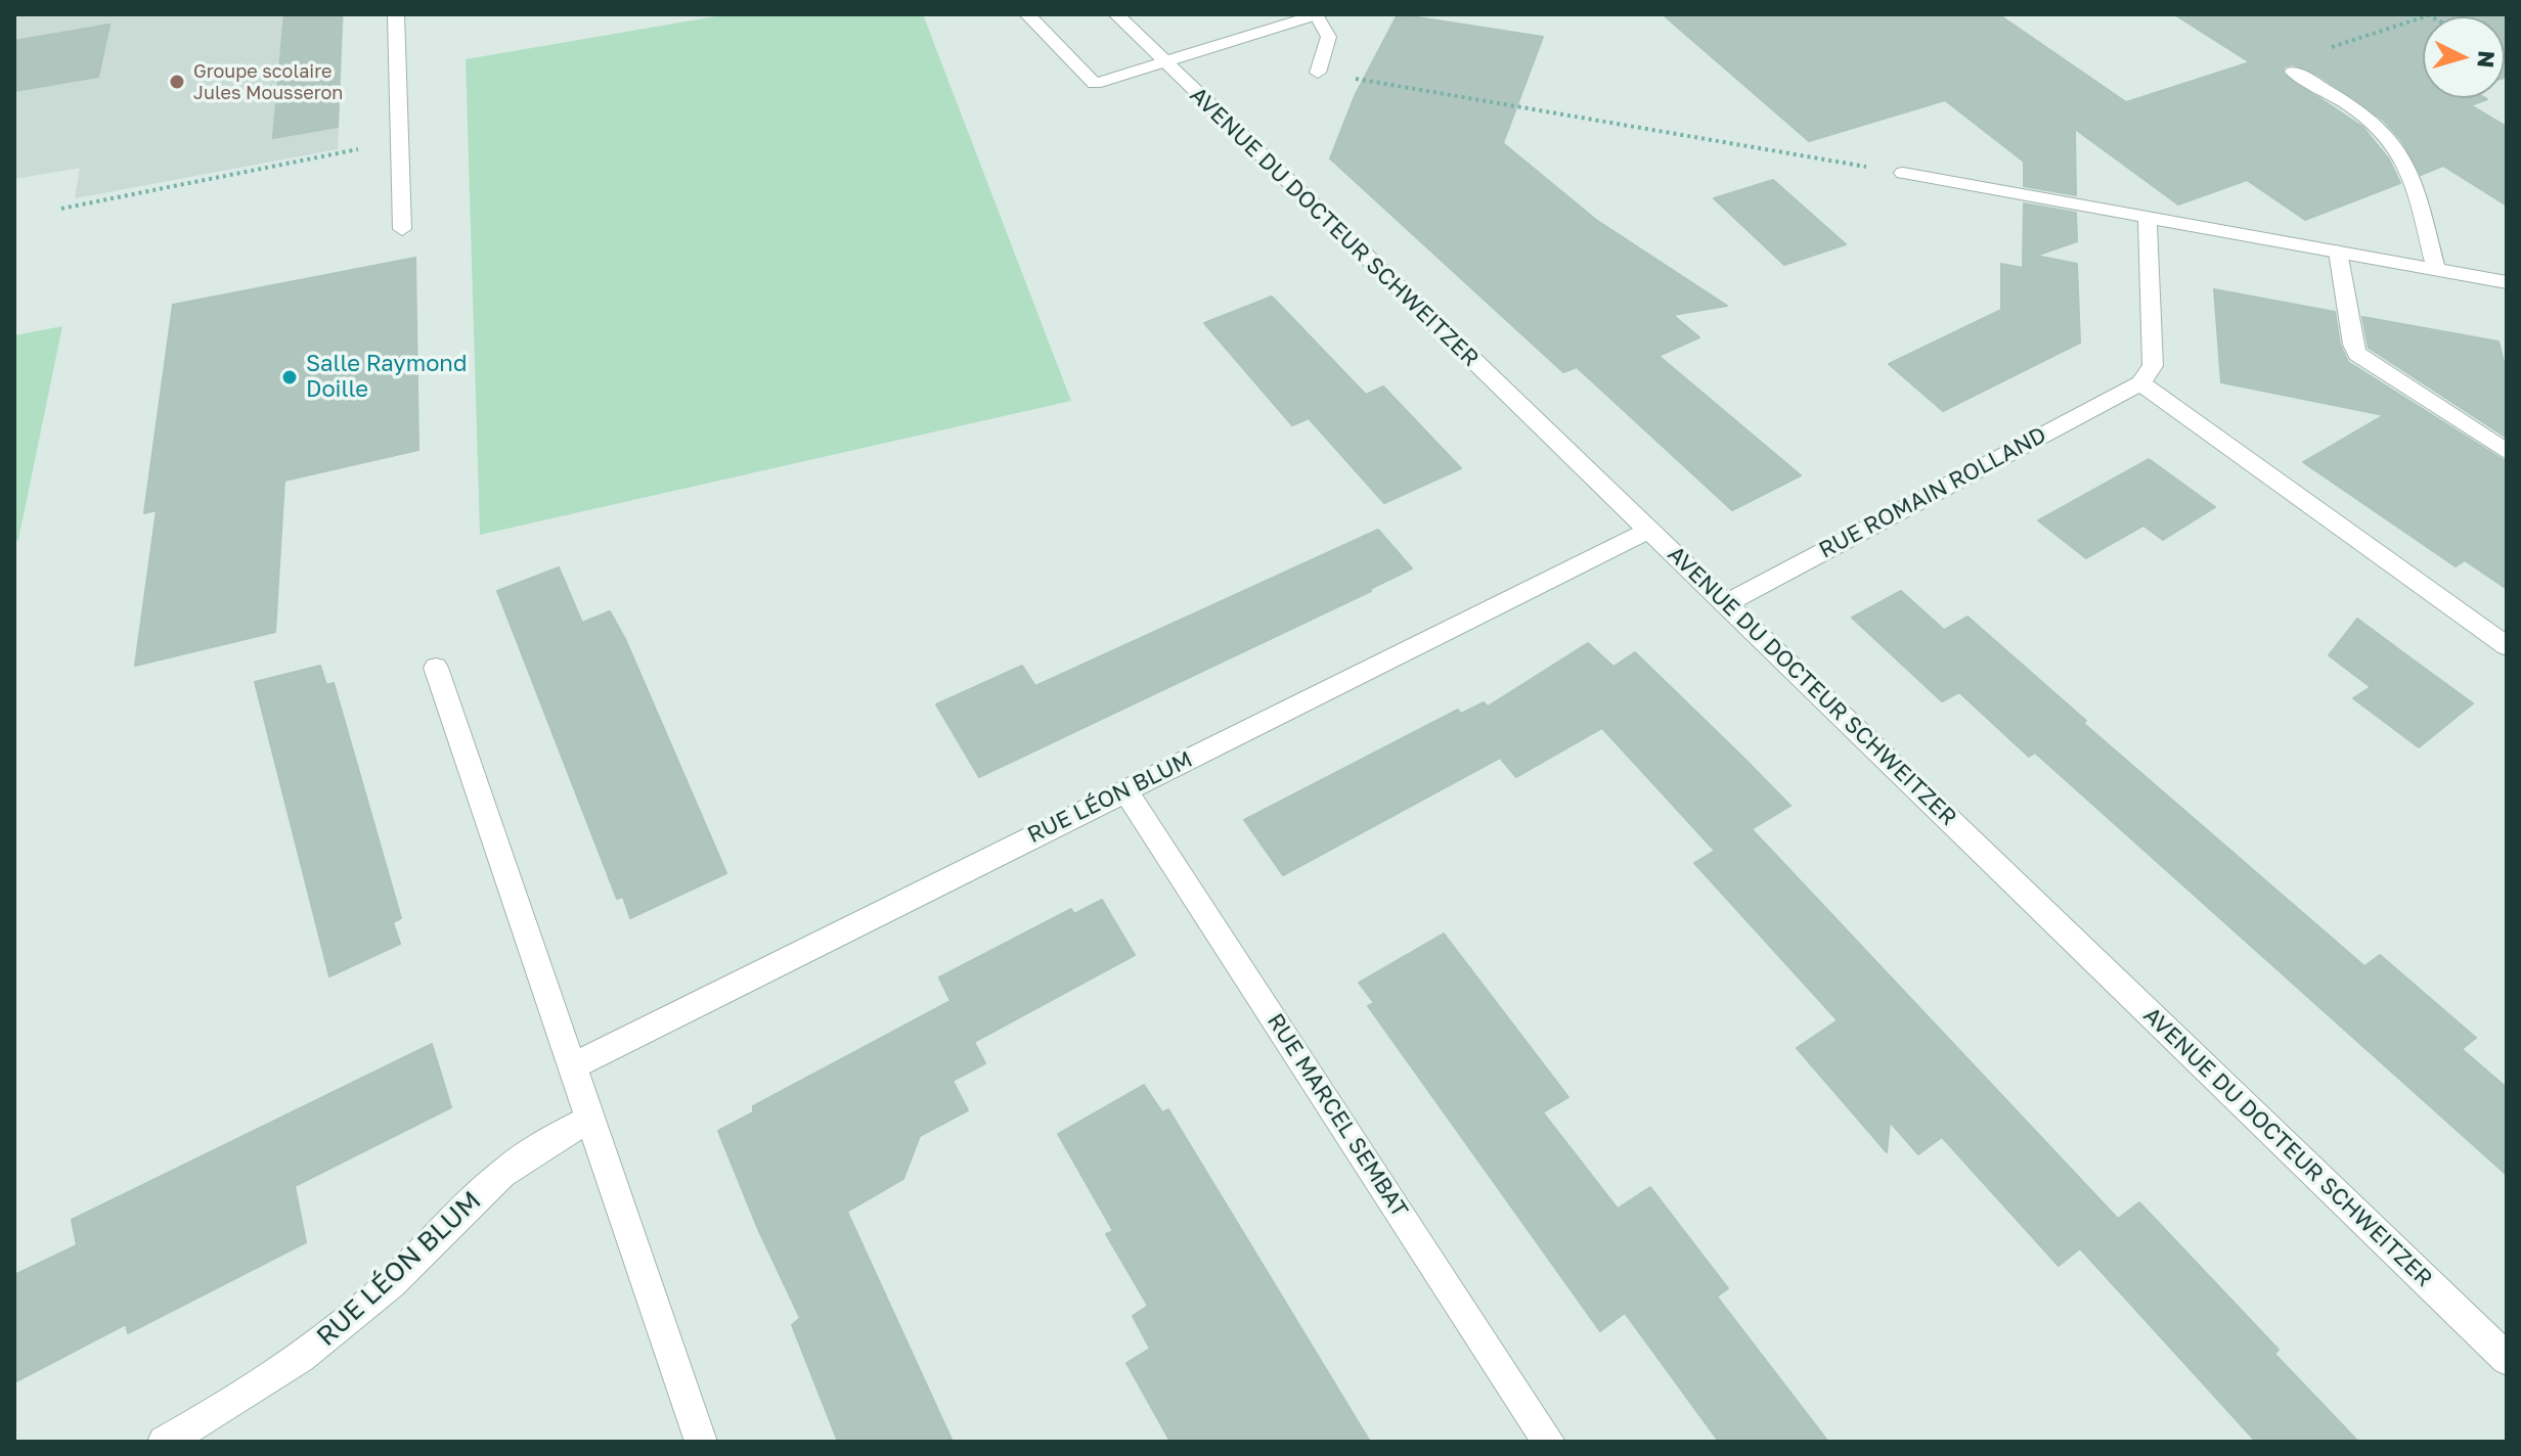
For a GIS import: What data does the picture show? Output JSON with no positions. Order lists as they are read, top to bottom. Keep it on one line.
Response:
{"streets":{"street":["AVENUE DU DOCTEUR SCHWEITZER","RUE ROMAIN ROLLAND","RUE LÉON BLUM","RUE MARCEL SEMBAT"]},"crossings":[["AVENUE DU DOCTEUR SCHWEITZER","RUE ROMAIN ROLLAND"],["AVENUE DU DOCTEUR SCHWEITZER","RUE LÉON BLUM"],["RUE LÉON BLUM","RUE MARCEL SEMBAT"]],"places":["Groupe scolaire Jules Mousseron","Salle Raymond Doille"],"north":"right"}
